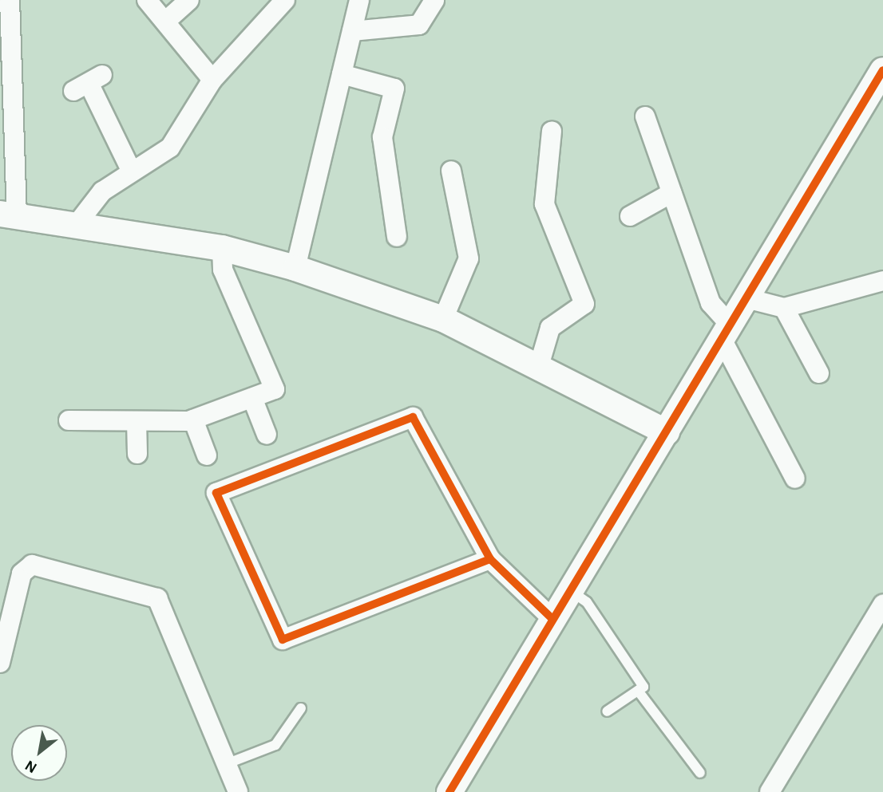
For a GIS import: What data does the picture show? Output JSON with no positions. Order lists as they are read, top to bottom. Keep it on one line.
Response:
{"north":"bottom left"}
